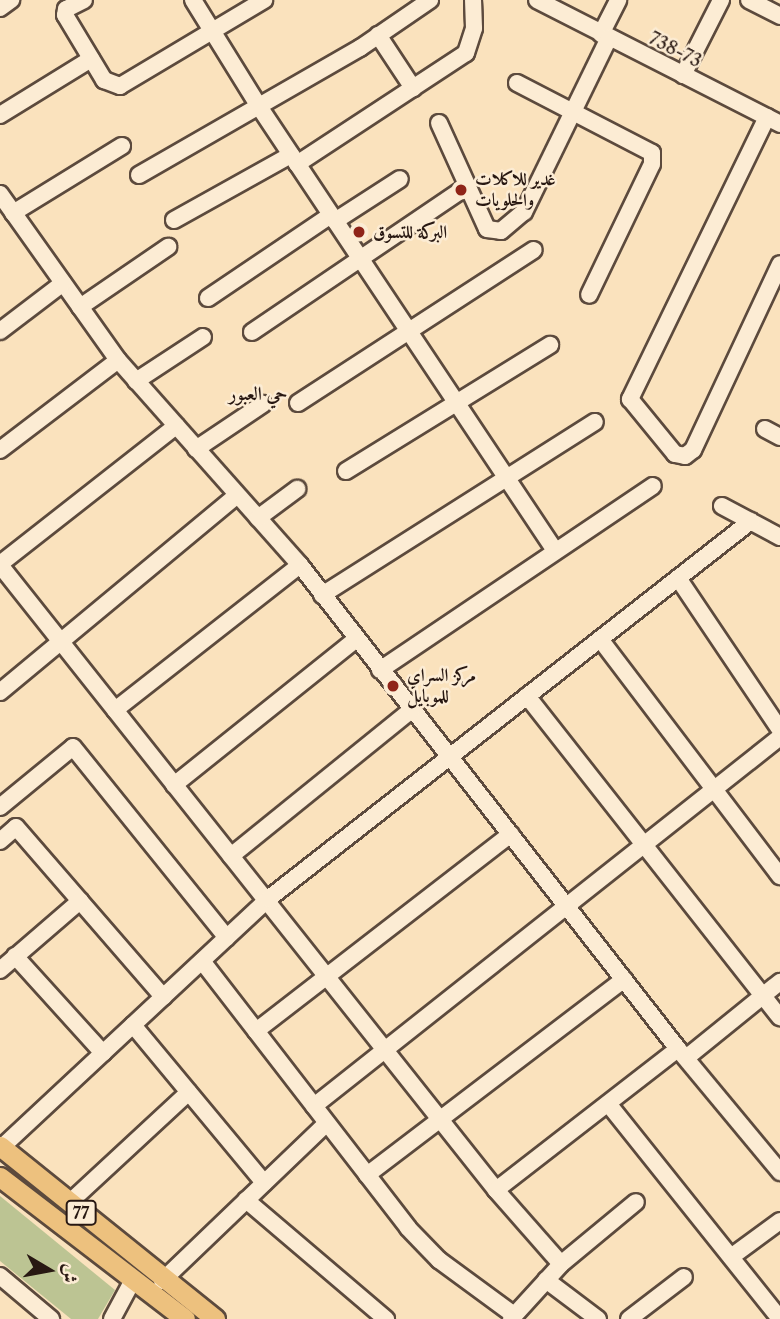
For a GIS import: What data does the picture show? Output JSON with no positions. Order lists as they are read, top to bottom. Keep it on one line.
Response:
{"streets":{"main road":["77"],"street":["738-73"]},"districts":["حي العبور"],"places":["غدير للاكلات والحلويات","البركة للتسوق","مركز السراي للموبايل"],"north":"right"}
